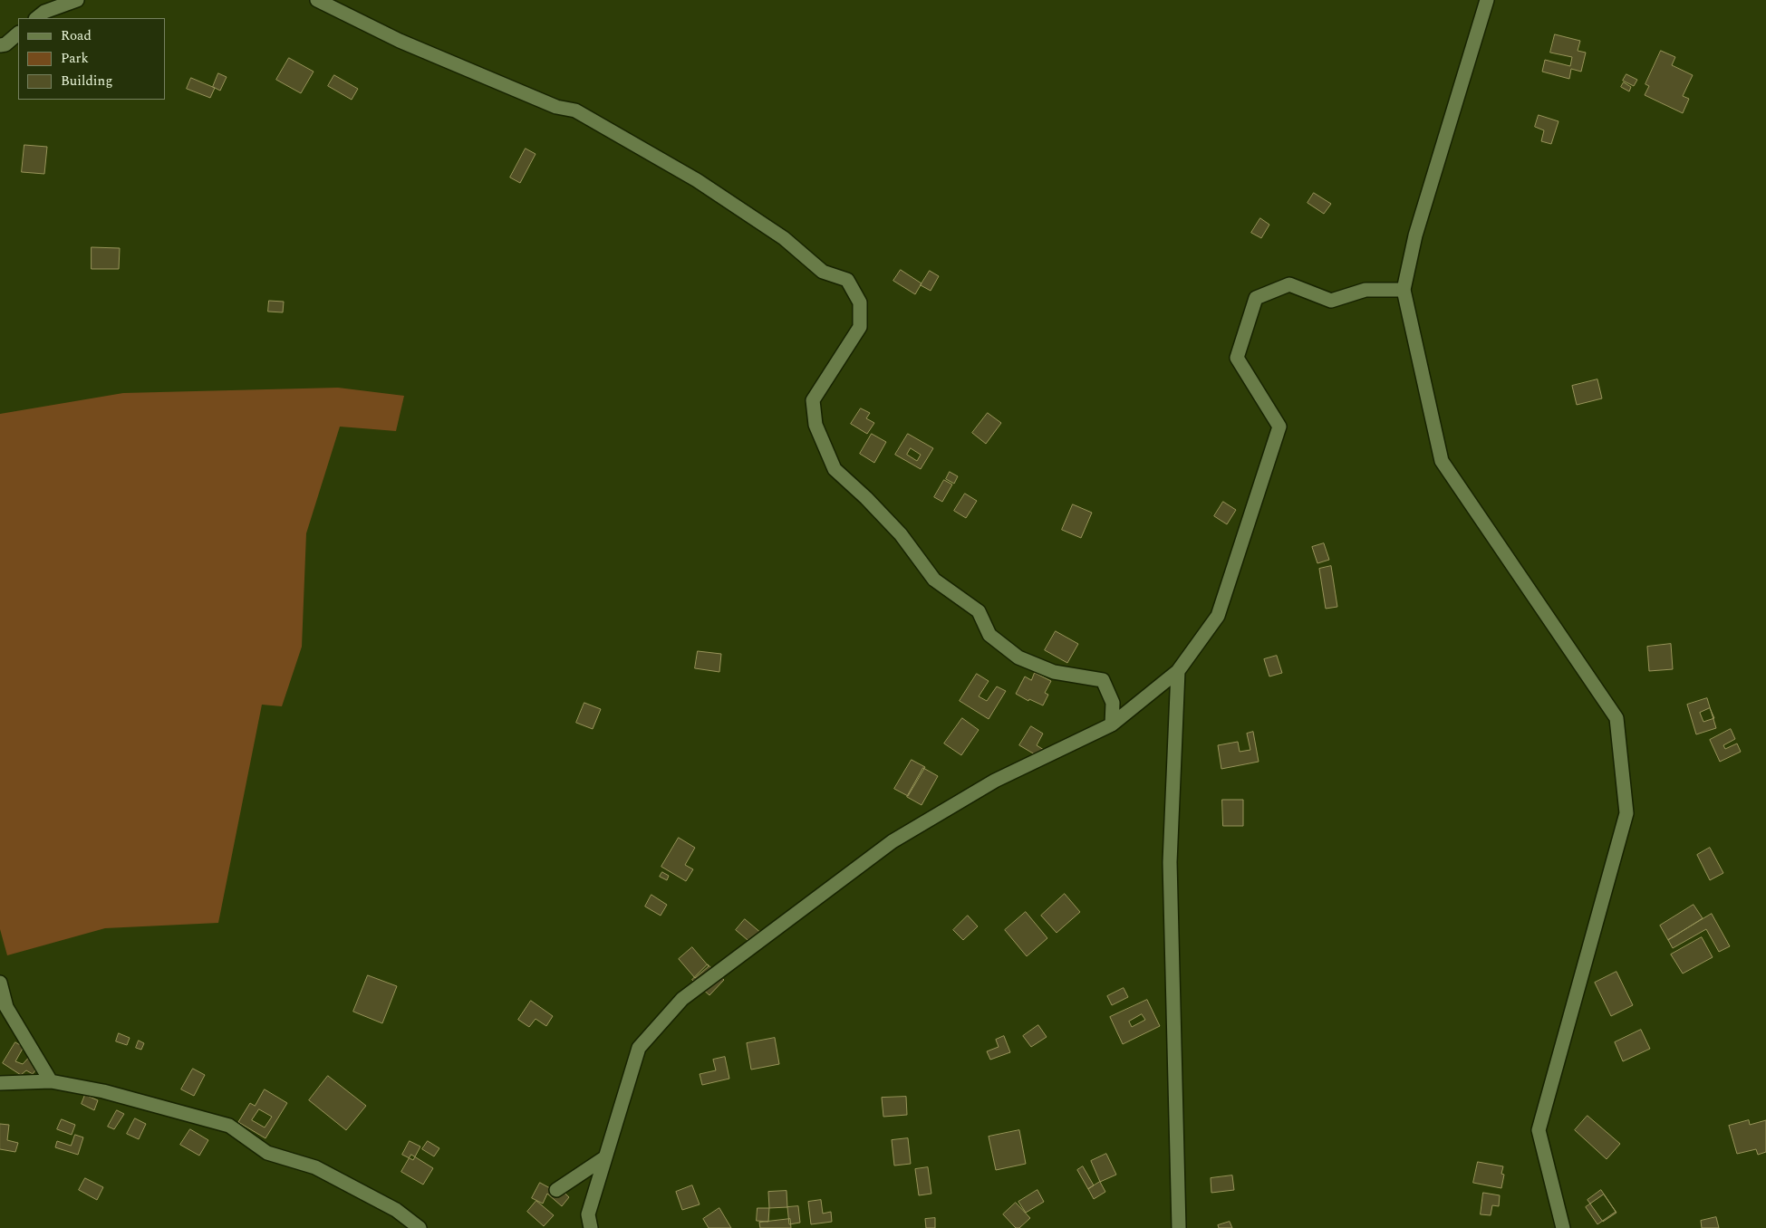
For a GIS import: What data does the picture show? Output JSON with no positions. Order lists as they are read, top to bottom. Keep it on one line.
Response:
{"legend":["Road","Park","Building"]}
